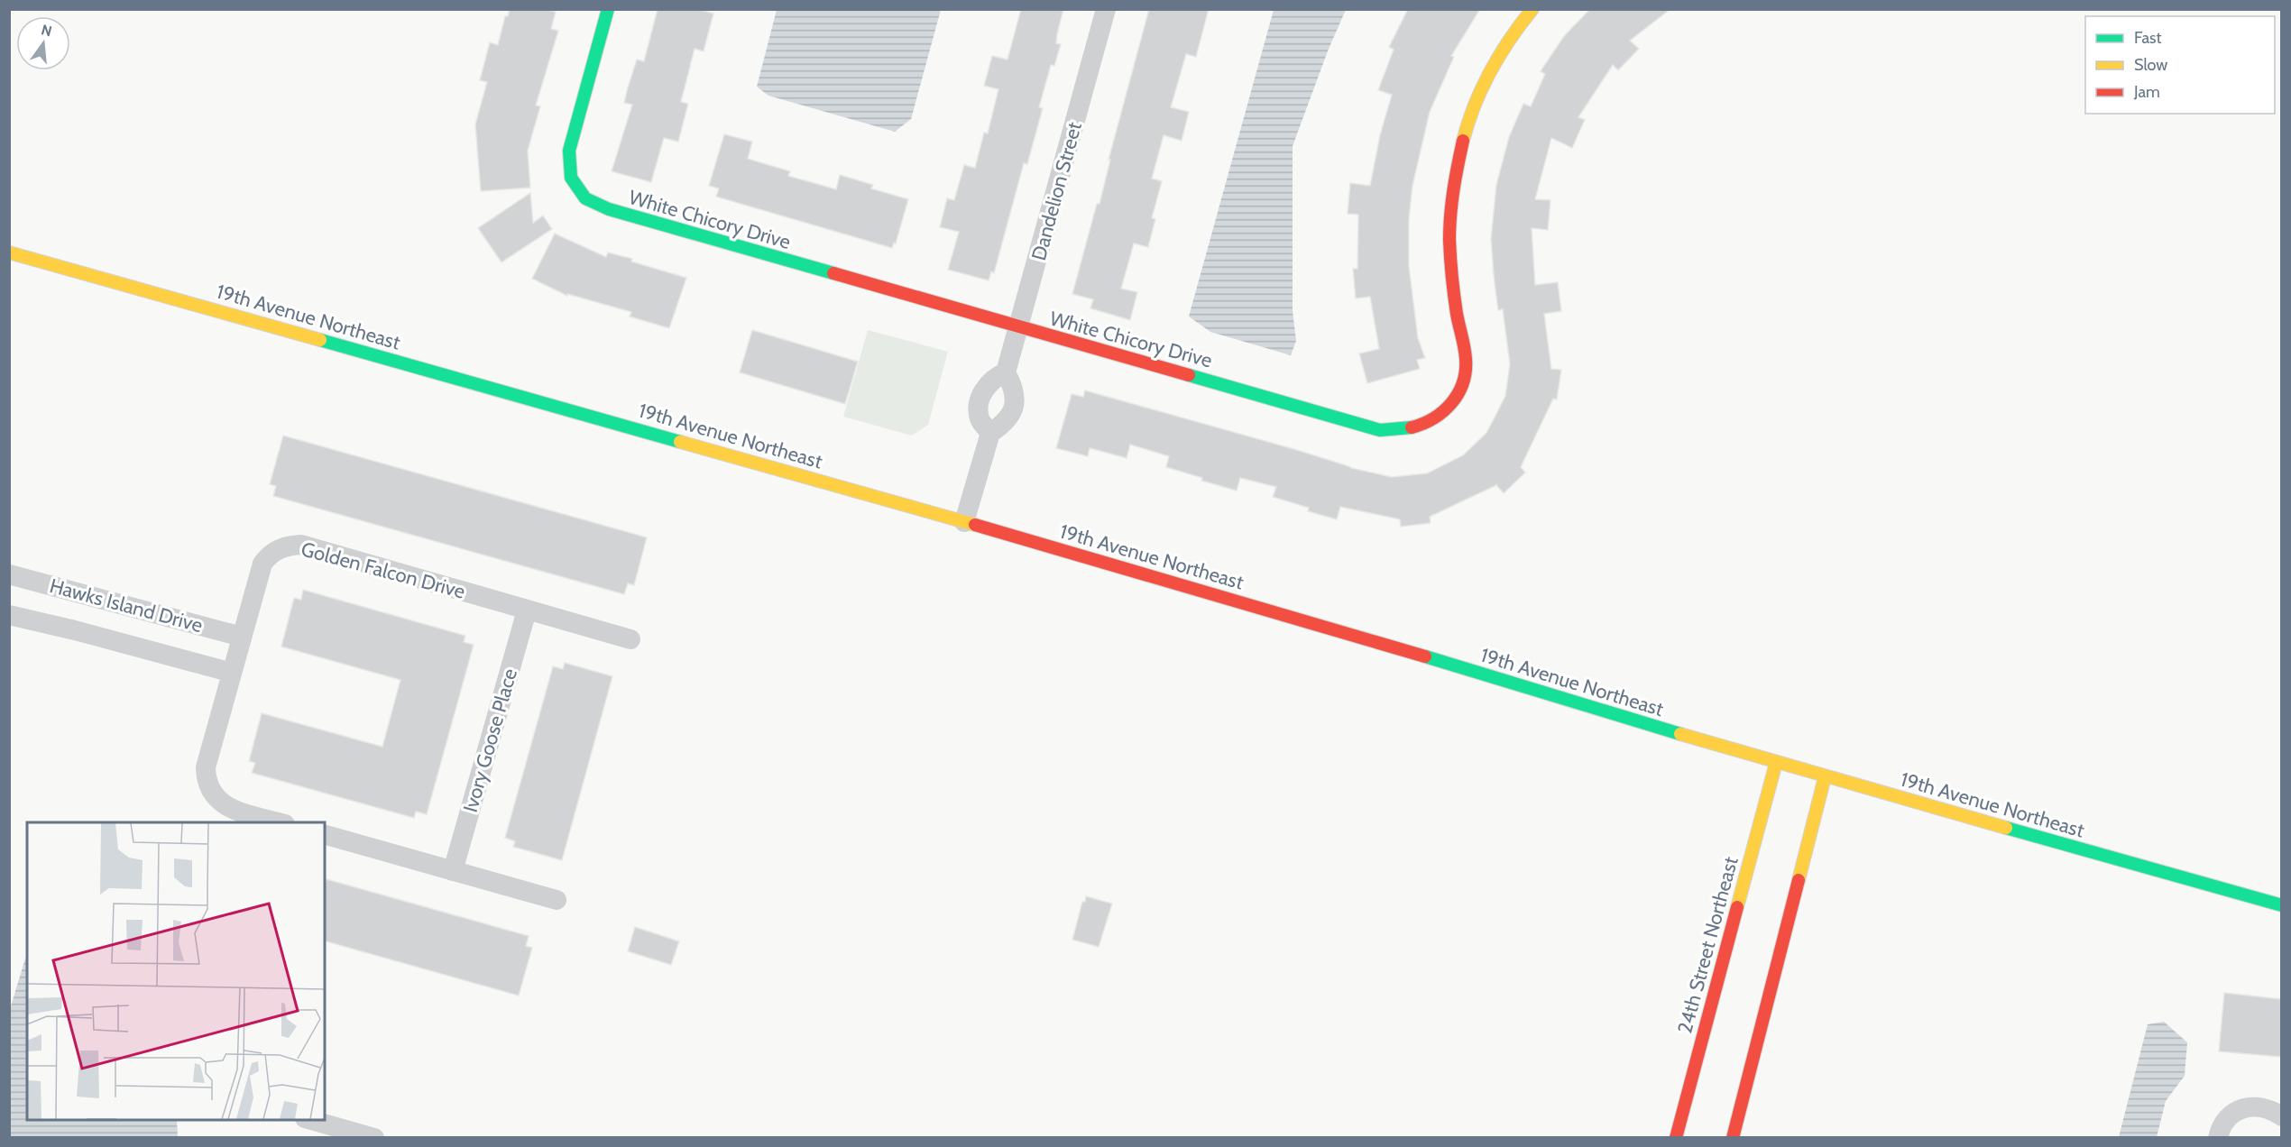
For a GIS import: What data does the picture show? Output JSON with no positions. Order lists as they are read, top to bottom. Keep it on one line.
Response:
{"streets":{"street":["Dandelion Street","White Chicory Drive","19th Avenue Northeast","Golden Falcon Drive","Hawks Island Drive","Ivory Goose Place","24th Street Northeast"]},"crossings":[["Dandelion Street","White Chicory Drive"],["19th Avenue Northeast","24th Street Northeast"],["Golden Falcon Drive","Hawks Island Drive"],["Golden Falcon Drive","Ivory Goose Place"]],"legend":["Fast","Slow","Jam"],"north":"top"}
